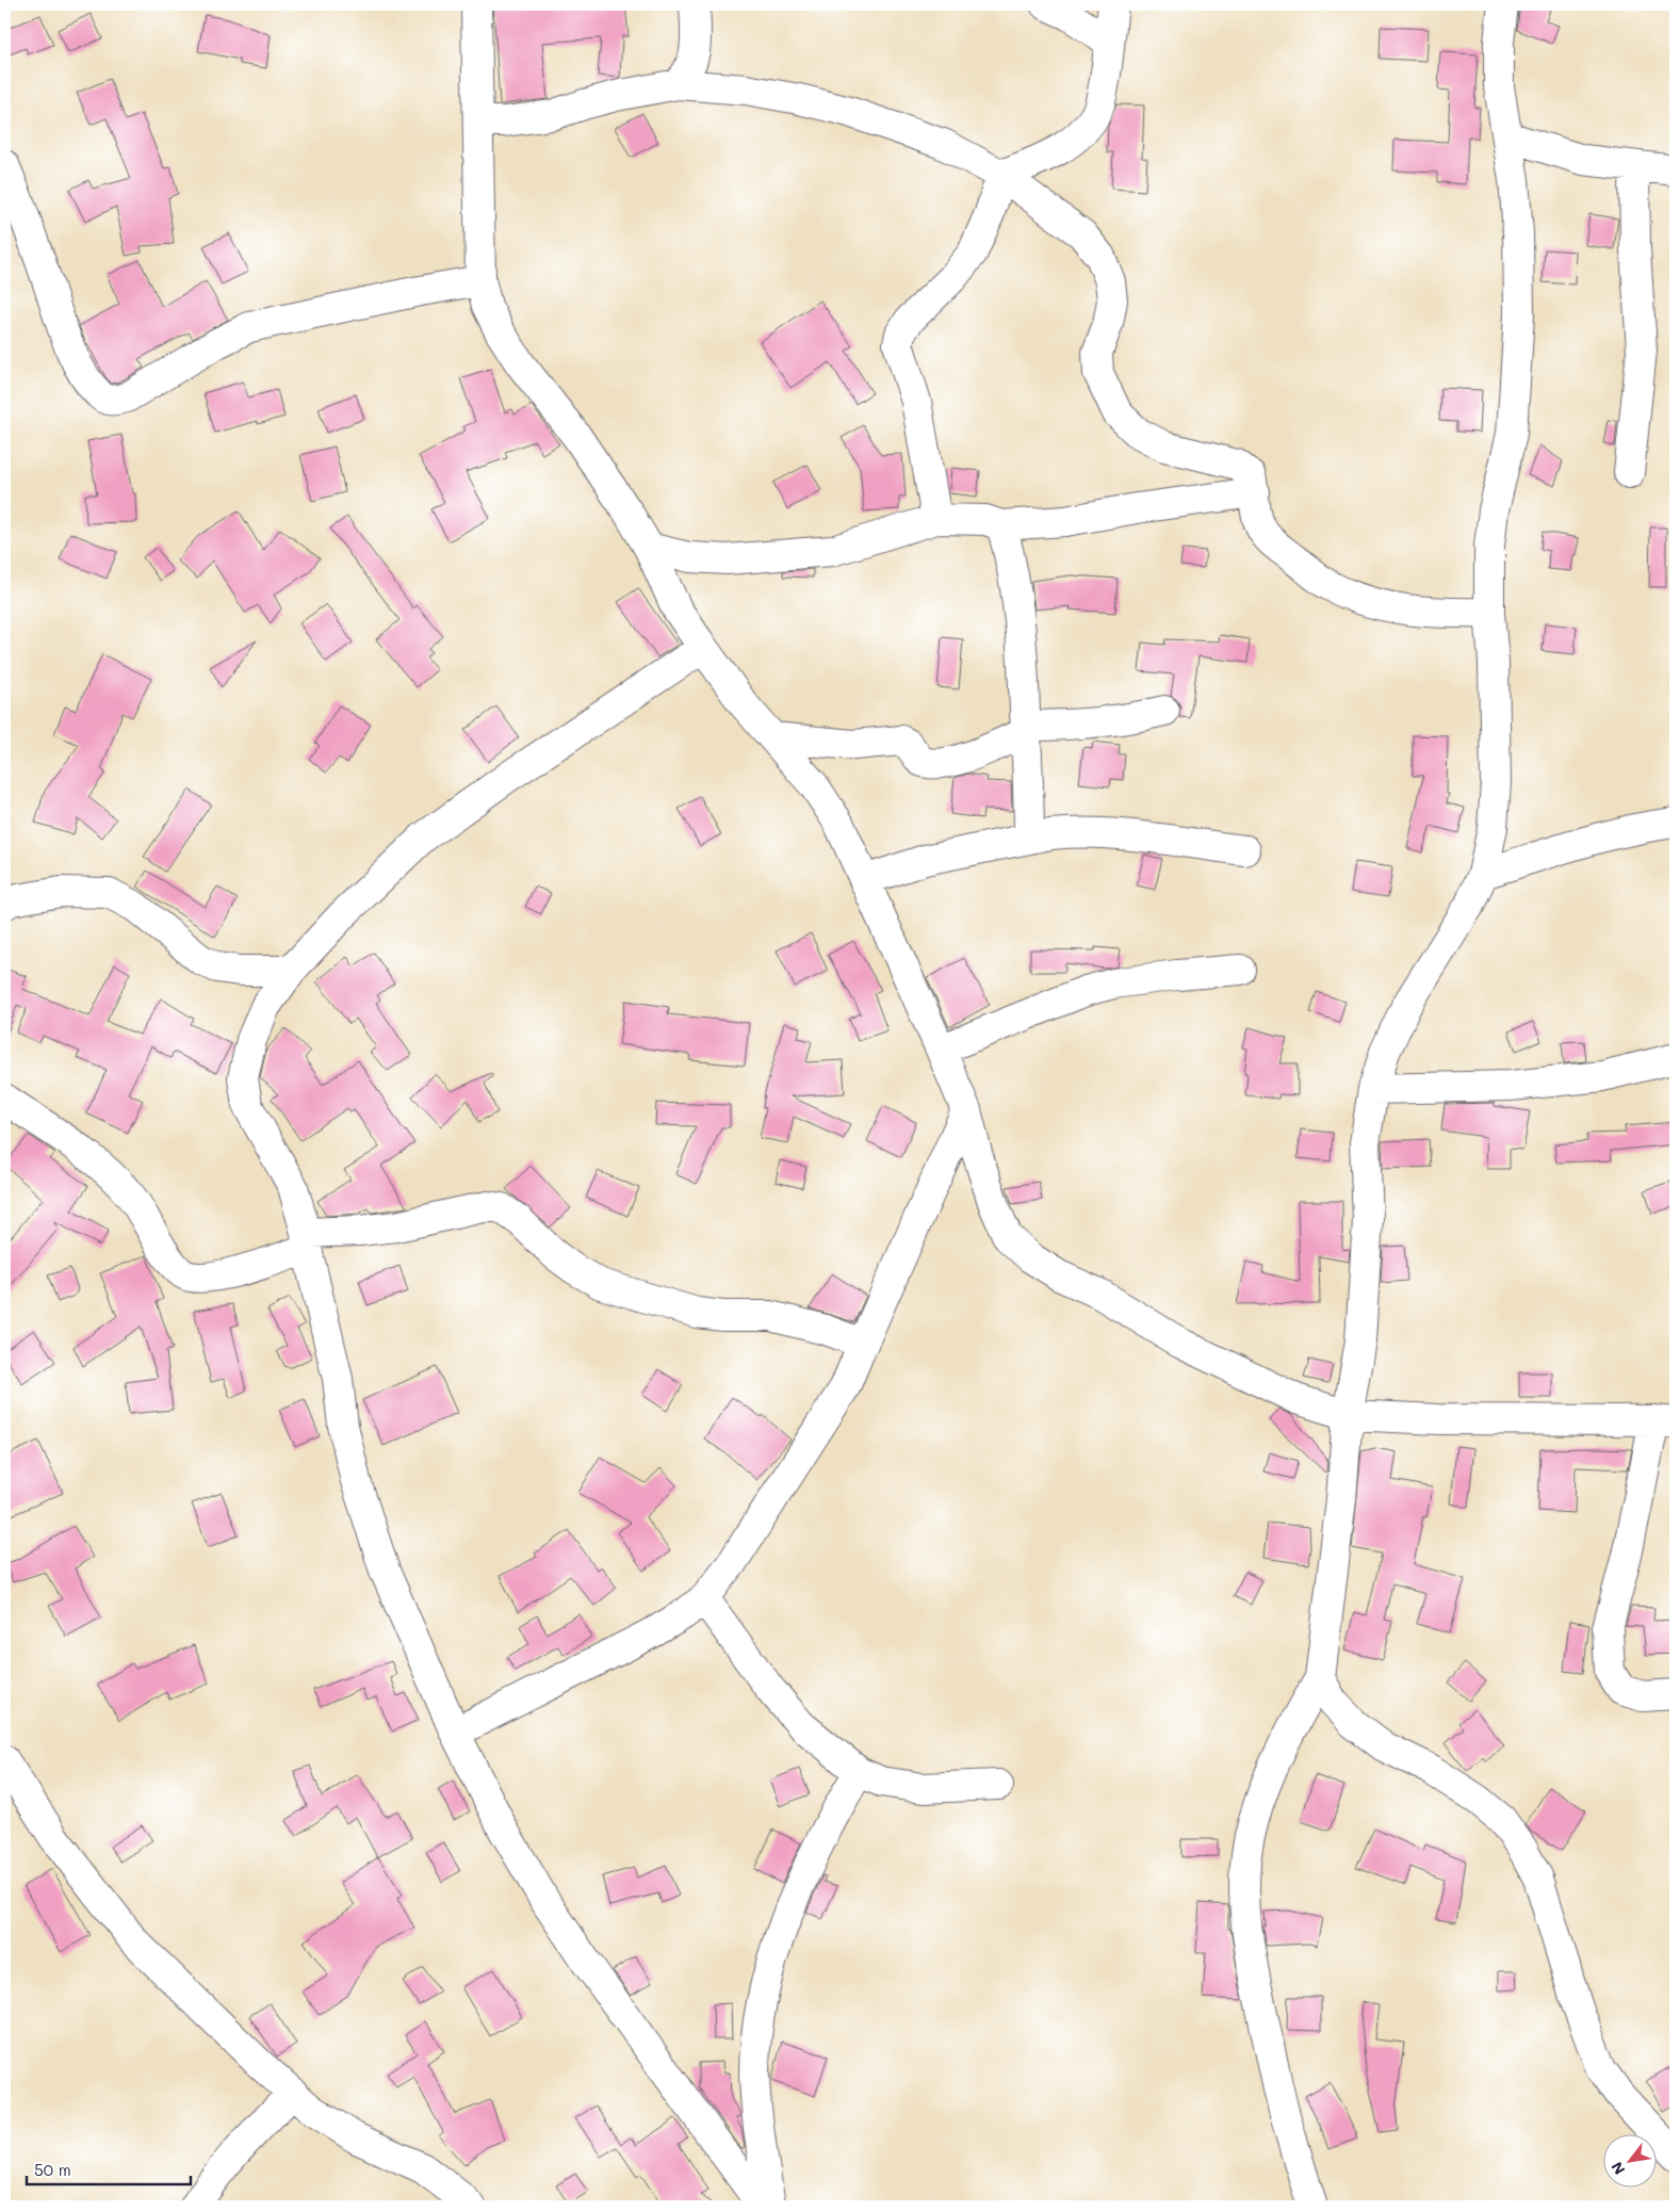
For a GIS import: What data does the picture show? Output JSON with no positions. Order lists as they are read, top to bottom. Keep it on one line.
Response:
{"scale_bar":"50 m","north":"bottom left"}
